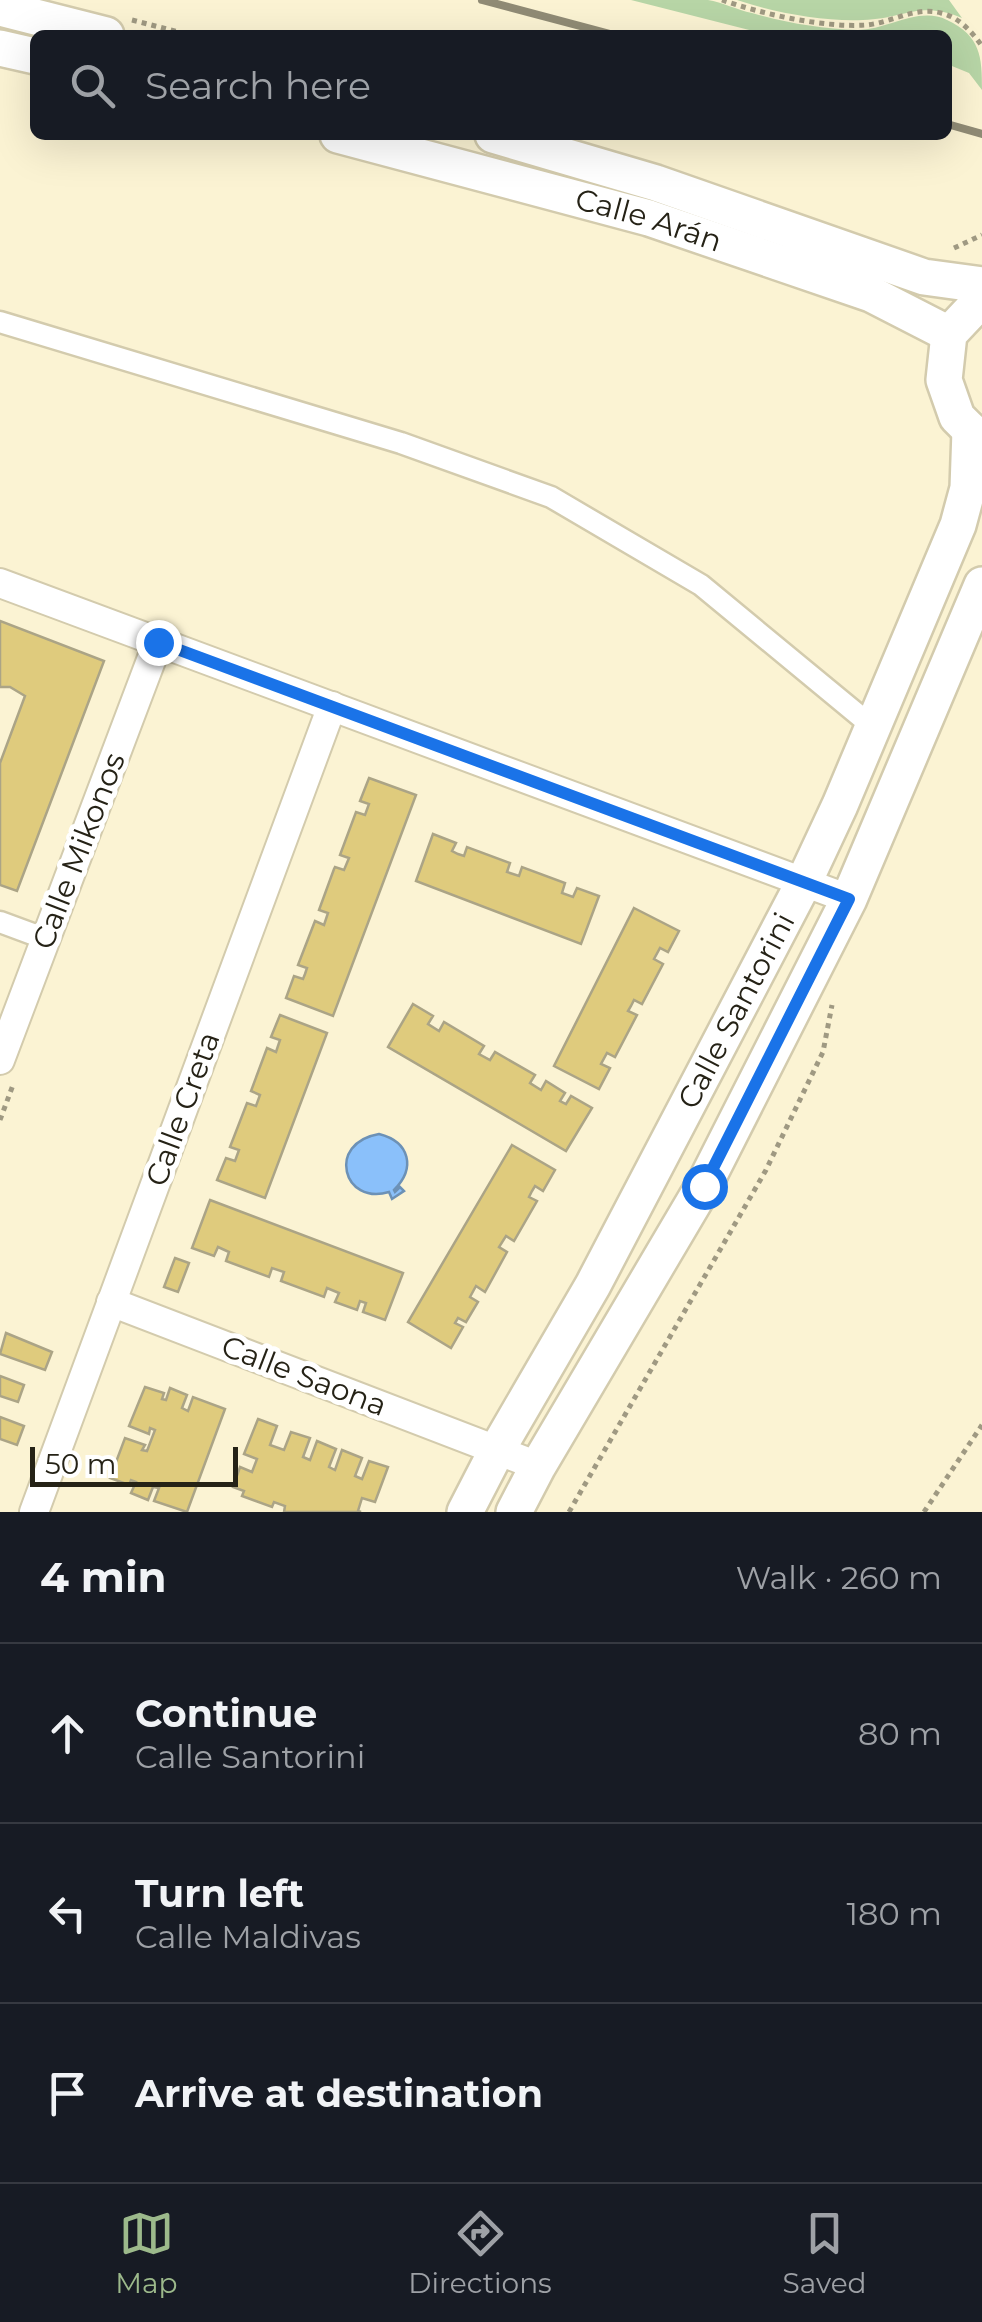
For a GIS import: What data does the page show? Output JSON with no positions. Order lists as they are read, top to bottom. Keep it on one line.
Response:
{"streets":{"street":["Calle Arán","Calle Mikonos","Calle Santorini","Calle Creta","Calle Saona"]},"crossings":[["Calle Santorini","Calle Saona"],["Calle Creta","Calle Saona"]],"scale_bar":"50 m","page":{"search":"Search here","scale":"50 m","heading":["4 min","Walk · 260 m"],"list":[["Continue","Calle Santorini","80 m"],["Turn left","Calle Maldivas","180 m"],"Arrive at destination"],"nav":["Map","Directions","Saved"]}}
